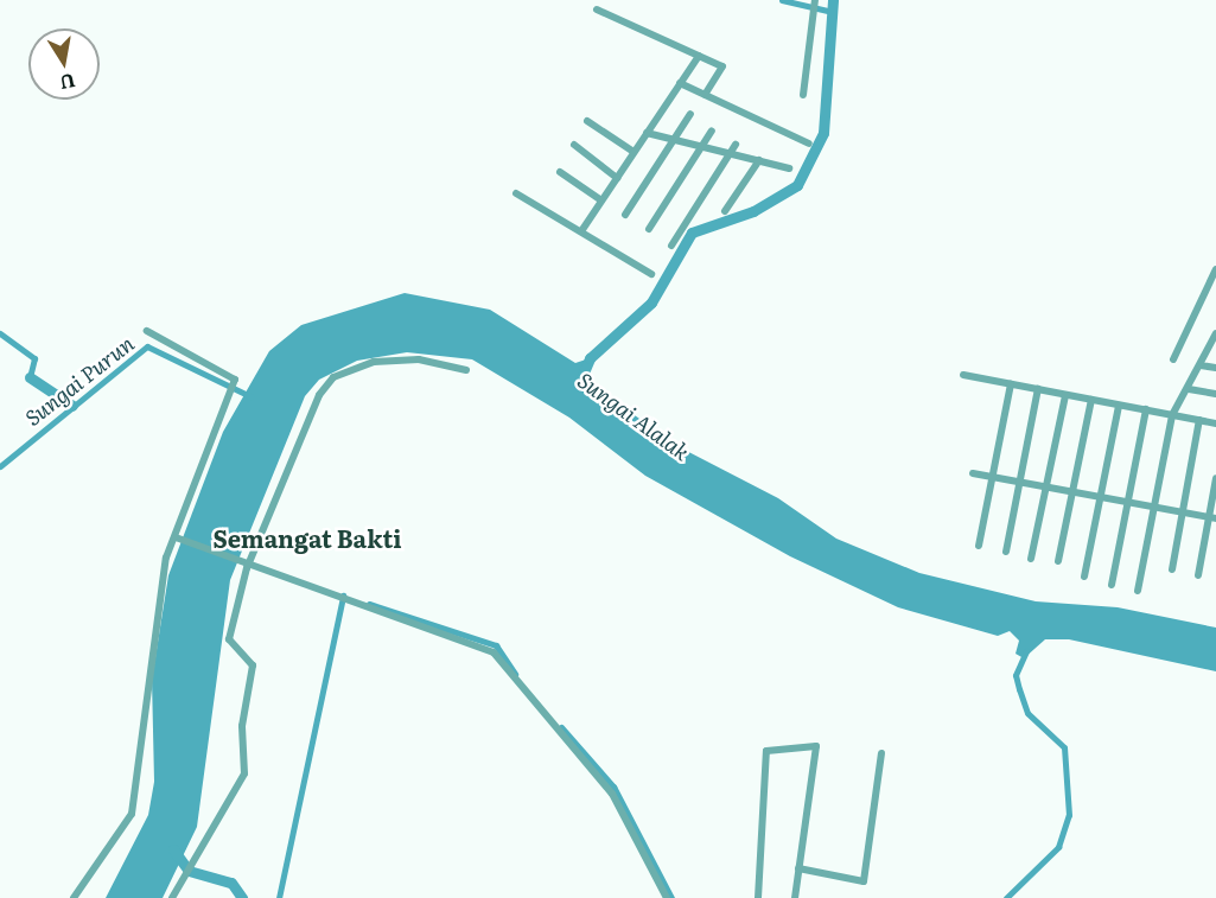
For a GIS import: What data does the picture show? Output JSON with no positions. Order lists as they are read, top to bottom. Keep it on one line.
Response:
{"districts":["Semangat Bakti"],"water":["Sungai Purun","Sungai Alalak"],"north":"bottom"}
